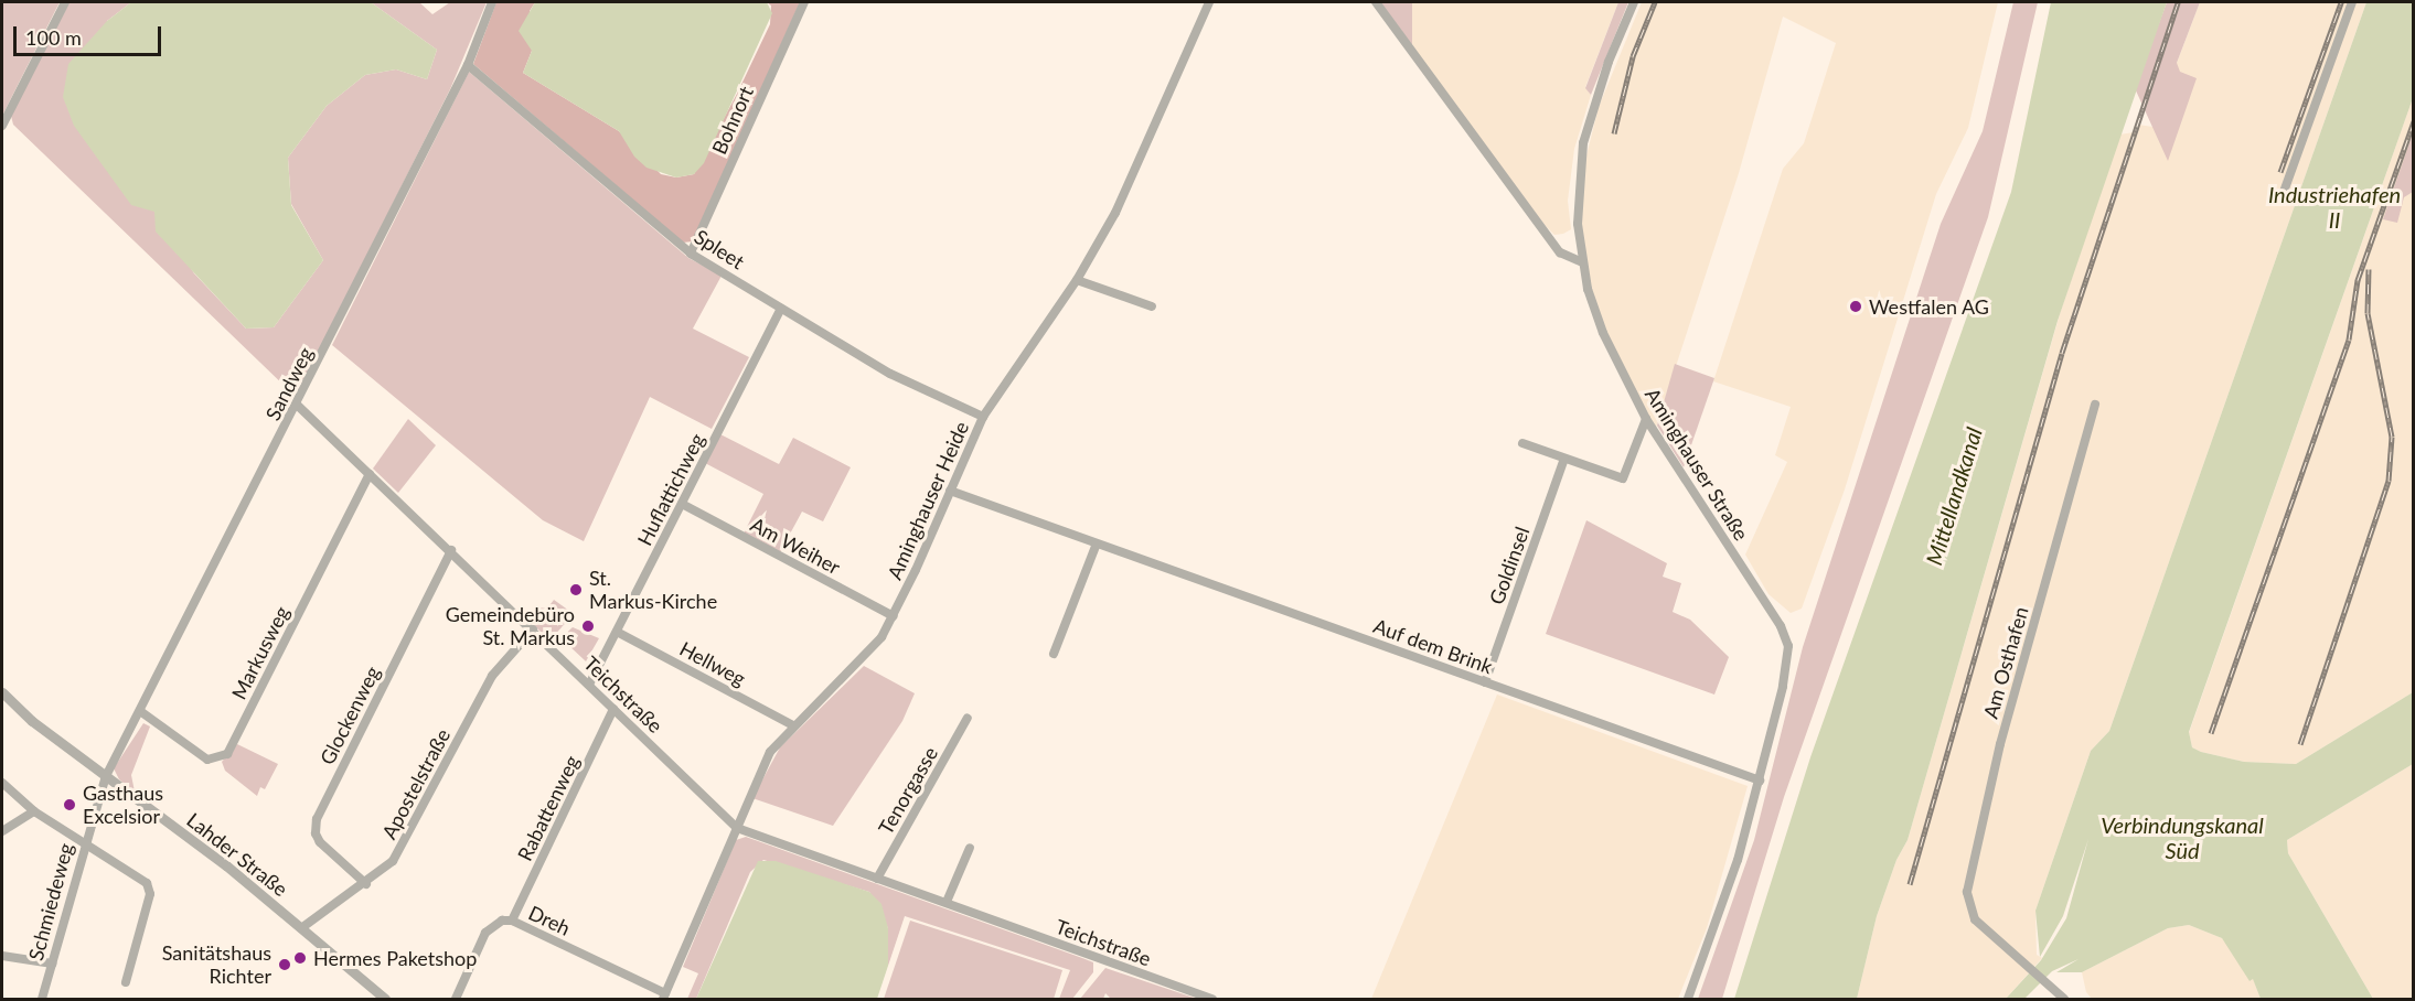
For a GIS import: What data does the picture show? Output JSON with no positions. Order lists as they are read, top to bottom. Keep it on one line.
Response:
{"streets":{"street":["Bohnort","Spleet","Sandweg","Aminghauser Straße","Huflattichweg","Aminghauser Heide","Am Weiher","Goldinsel","Auf dem Brink","Markusweg","Am Osthafen","Hellweg","Teichstraße","Glockenweg","Apostelstraße","Tenorgasse","Rabattenweg","Lahder Straße","Schmiedeweg","Dreh"]},"crossings":[["Bohnort","Spleet"],["Spleet","Sandweg"],["Spleet","Huflattichweg"],["Spleet","Aminghauser Heide"],["Sandweg","Markusweg"],["Sandweg","Teichstraße"],["Sandweg","Lahder Straße"],["Sandweg","Schmiedeweg"],["Aminghauser Straße","Auf dem Brink"],["Huflattichweg","Am Weiher"],["Huflattichweg","Hellweg"],["Huflattichweg","Teichstraße"],["Aminghauser Heide","Am Weiher"],["Aminghauser Heide","Auf dem Brink"],["Aminghauser Heide","Hellweg"],["Aminghauser Heide","Teichstraße"],["Aminghauser Heide","Dreh"],["Goldinsel","Auf dem Brink"],["Markusweg","Teichstraße"],["Teichstraße","Glockenweg"],["Teichstraße","Apostelstraße"],["Teichstraße","Tenorgasse"],["Teichstraße","Rabattenweg"],["Glockenweg","Apostelstraße"],["Apostelstraße","Lahder Straße"],["Rabattenweg","Dreh"],["Lahder Straße","Schmiedeweg"]],"water":["Industriehafen II","Mittellandkanal","Verbindungskanal Süd"],"places":["Westfalen AG","St. Markus-Kirche","Gemeindebüro St. Markus","Gasthaus Excelsior","Hermes Paketshop","Sanitätshaus Richter"],"scale_bar":"100 m"}
